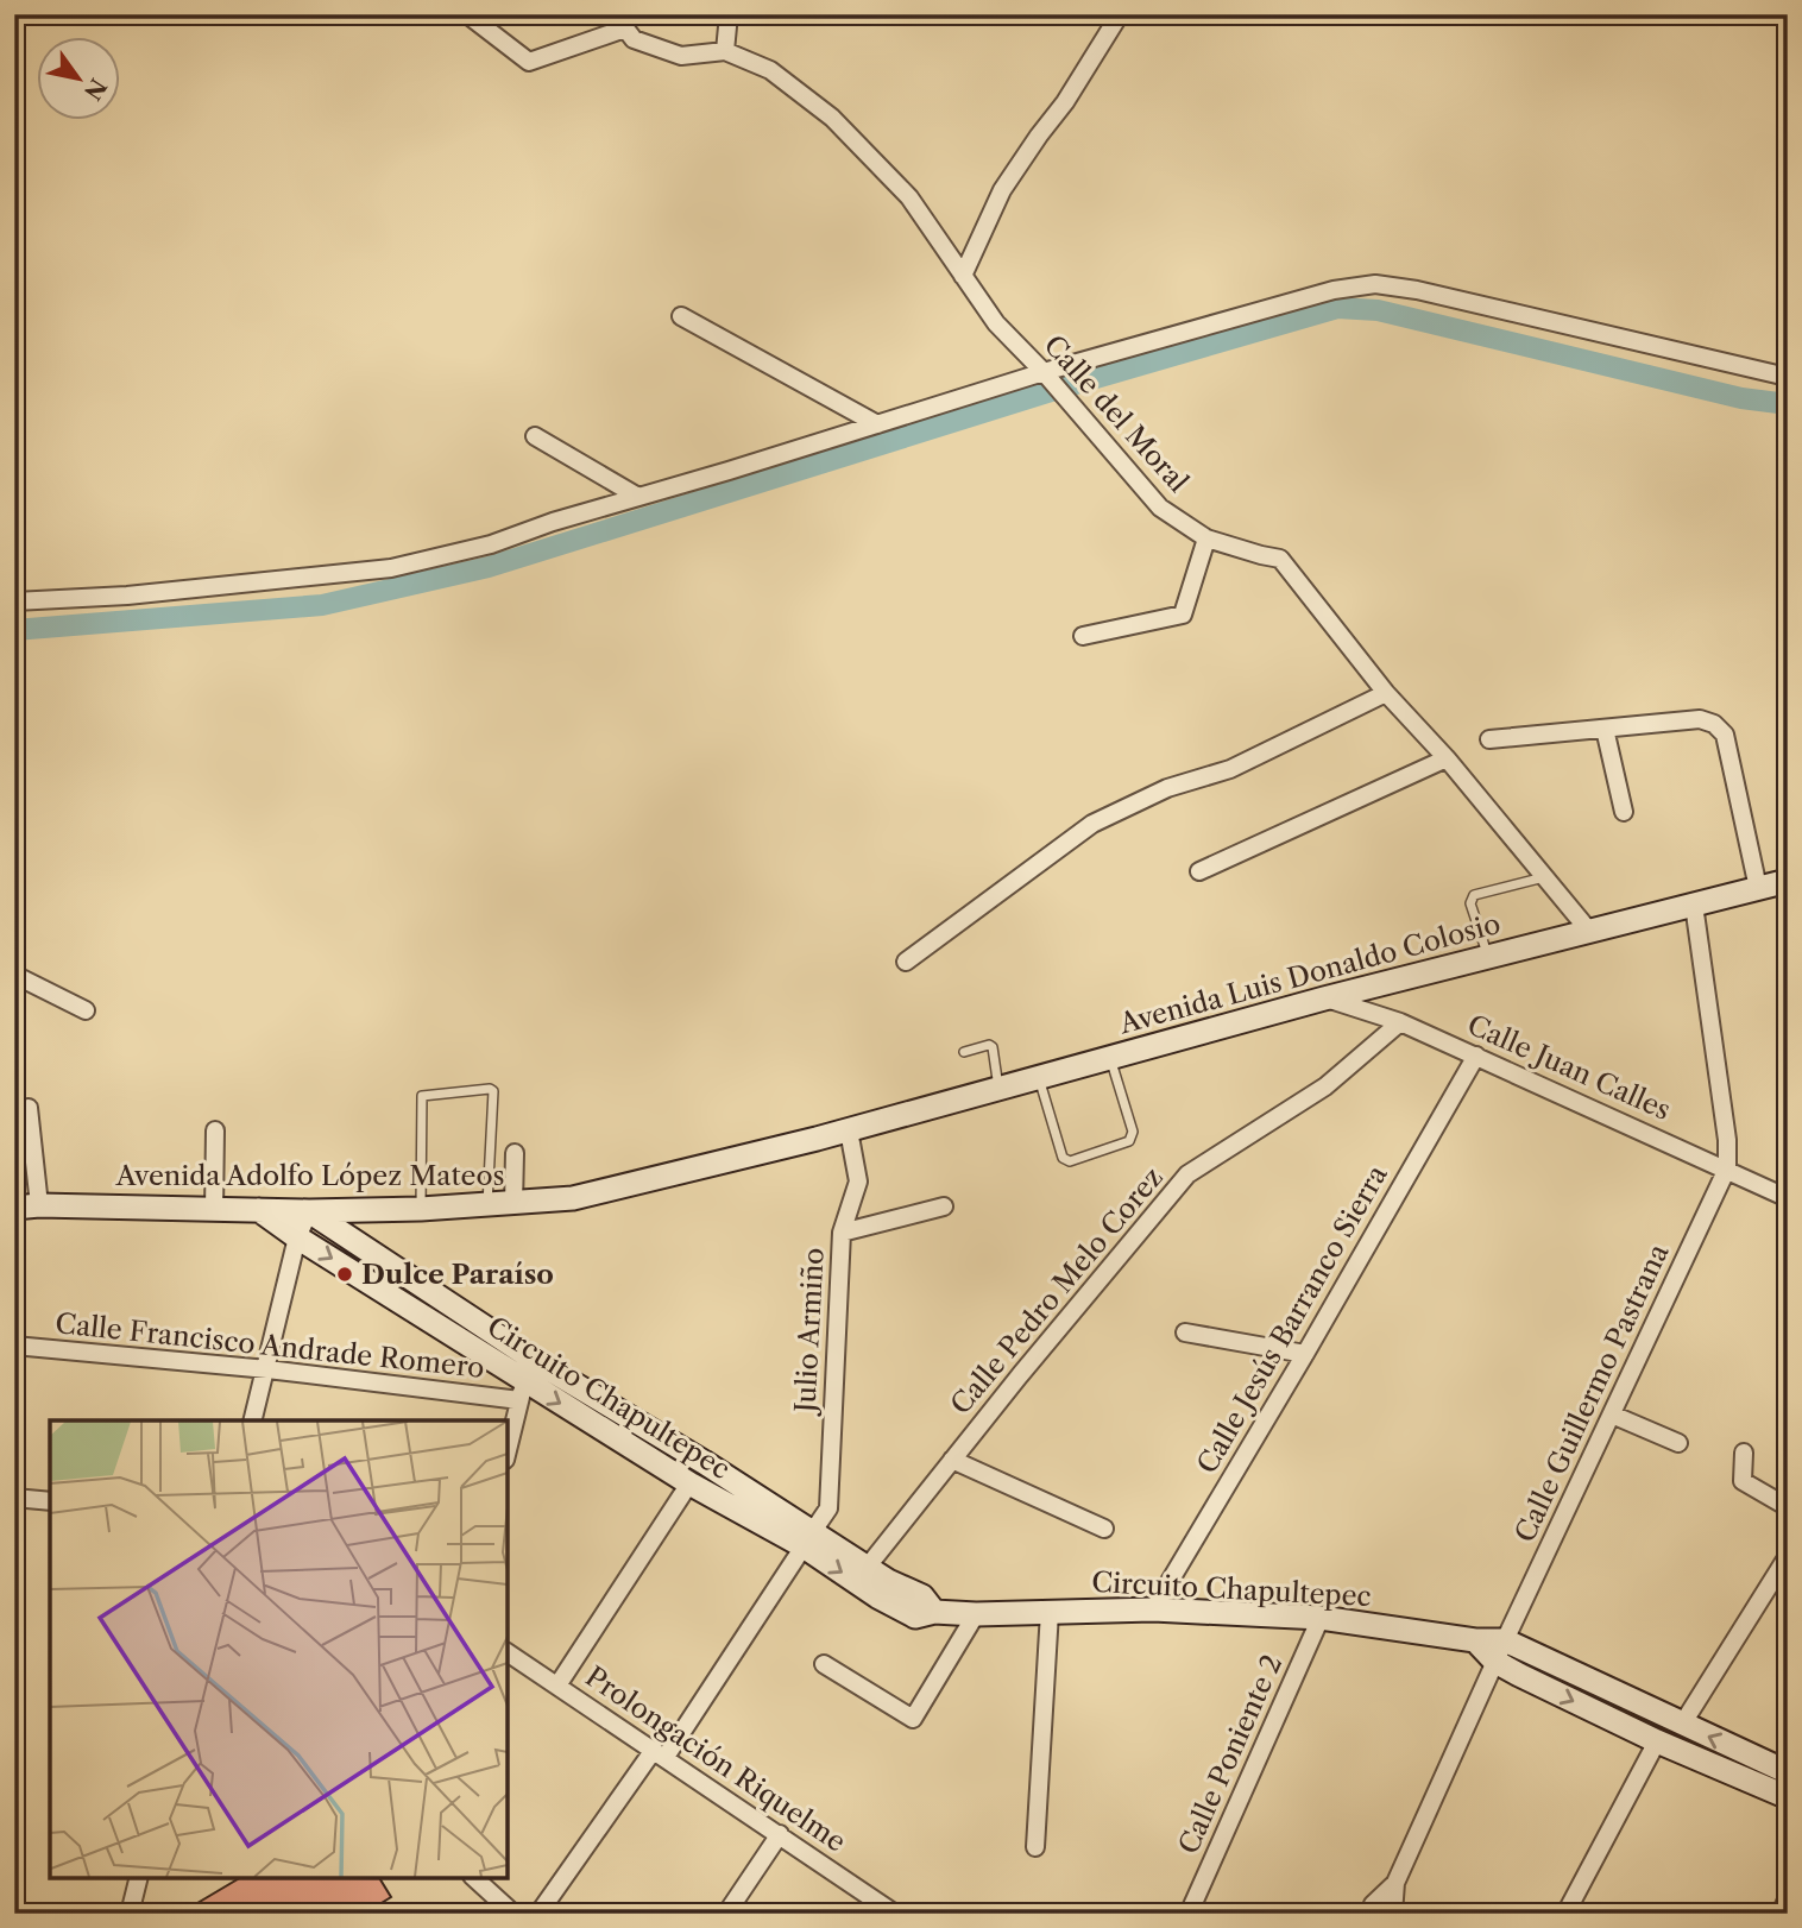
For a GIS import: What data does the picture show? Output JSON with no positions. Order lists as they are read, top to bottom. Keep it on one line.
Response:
{"streets":{"main road":["Avenida Luis Donaldo Colosio","Avenida Adolfo López Mateos","Circuito Chapultepec"],"street":["Calle del Moral","Calle Juan Calles","Calle Pedro Melo Corez","Calle Jesús Barranco Sierra","Julio Armiño","Calle Francisco Andrade Romero","Calle Guillermo Pastrana","Calle Poniente 2","Prolongación Riquelme"]},"crossings":[["Calle del Moral","Avenida Luis Donaldo Colosio"],["Avenida Luis Donaldo Colosio","Calle Juan Calles"],["Avenida Luis Donaldo Colosio","Avenida Adolfo López Mateos"],["Avenida Luis Donaldo Colosio","Julio Armiño"],["Avenida Luis Donaldo Colosio","Calle Guillermo Pastrana"],["Calle Juan Calles","Calle Pedro Melo Corez"],["Calle Juan Calles","Calle Jesús Barranco Sierra"],["Calle Juan Calles","Calle Guillermo Pastrana"],["Avenida Adolfo López Mateos","Julio Armiño"],["Avenida Adolfo López Mateos","Circuito Chapultepec"],["Calle Pedro Melo Corez","Circuito Chapultepec"],["Calle Jesús Barranco Sierra","Circuito Chapultepec"],["Julio Armiño","Circuito Chapultepec"],["Julio Armiño","Prolongación Riquelme"],["Calle Francisco Andrade Romero","Circuito Chapultepec"],["Calle Guillermo Pastrana","Circuito Chapultepec"],["Circuito Chapultepec","Calle Poniente 2"]],"places":["Dulce Paraíso"],"north":"bottom right"}
